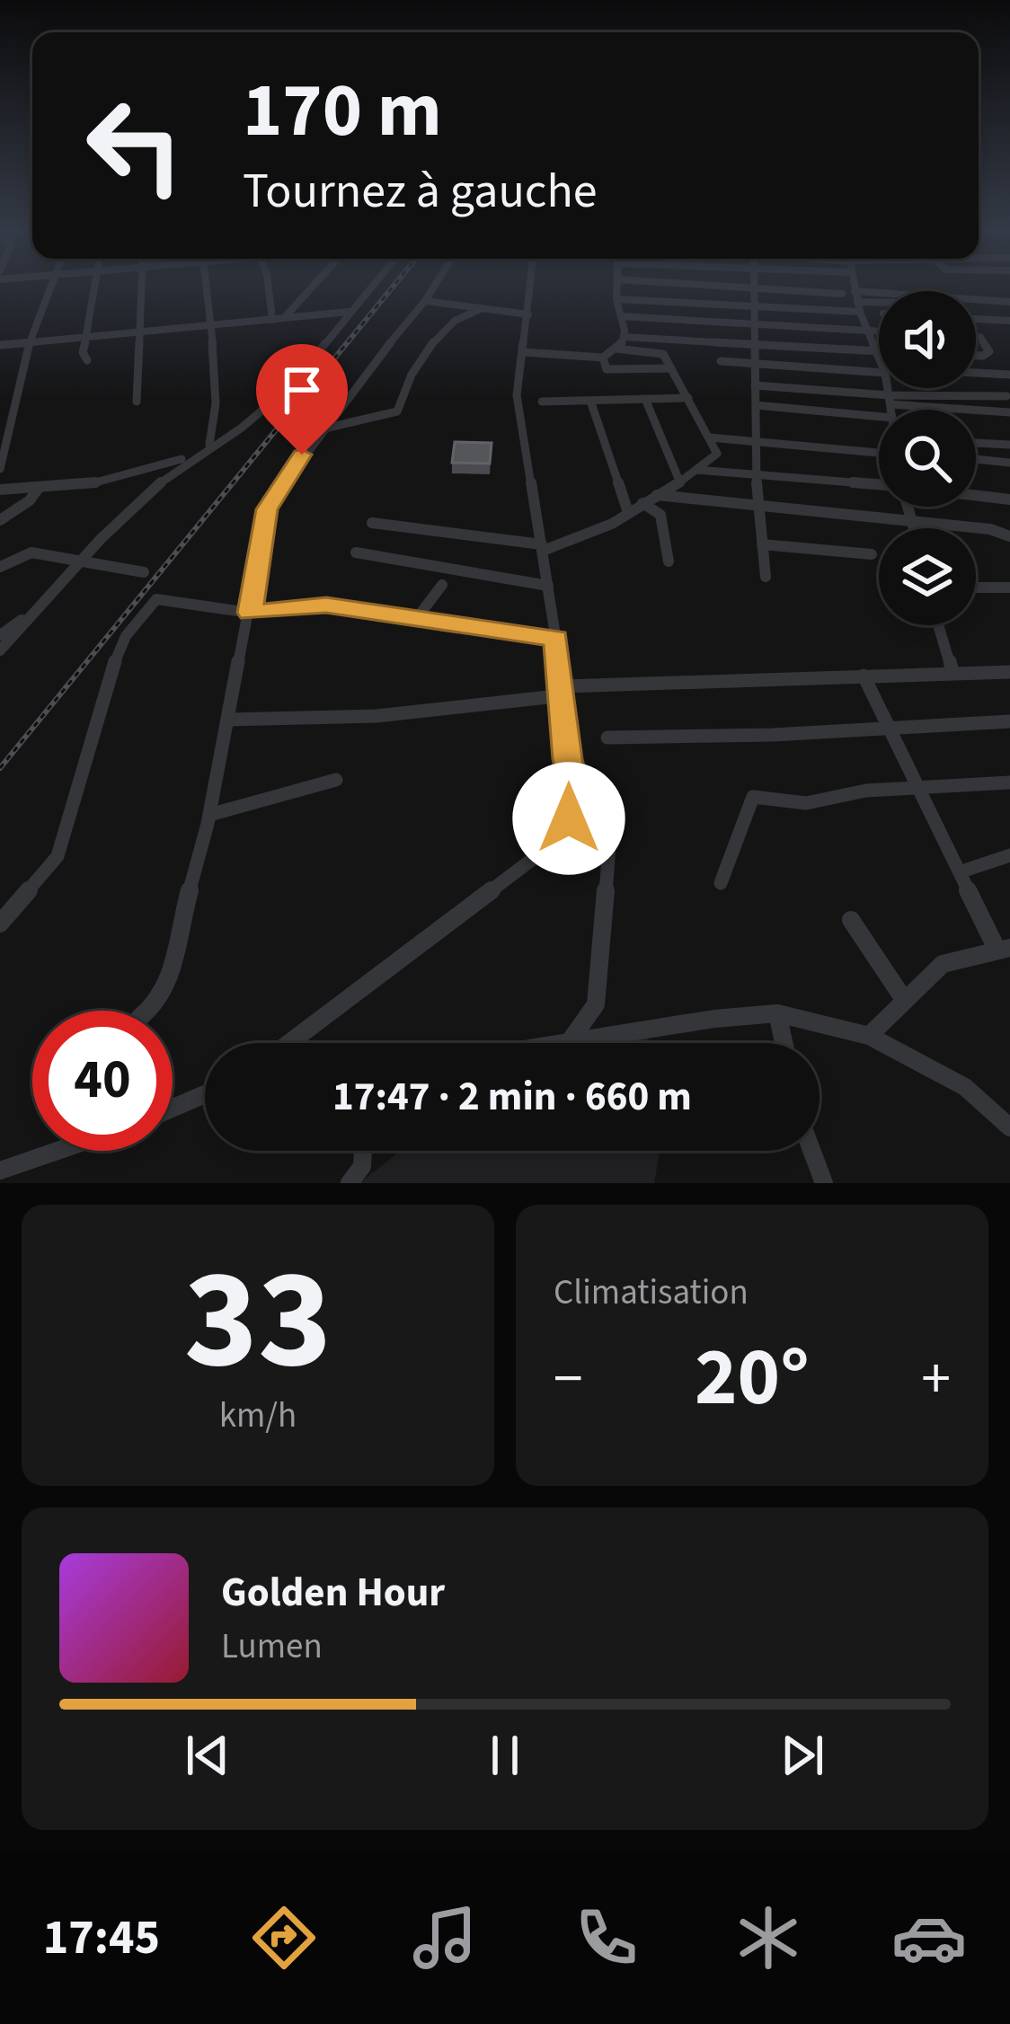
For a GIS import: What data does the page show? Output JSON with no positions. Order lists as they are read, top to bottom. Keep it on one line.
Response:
{"page":{"turn":["170 m","Tournez à gauche"],"limit":"40","trip":"17:47 · 2 min · 660 m","tile":[["33","km/h"],"Climatisation"],"heat":["−","20°","+"],"song":["Golden Hour","Lumen"],"tabs":"17:45"}}
